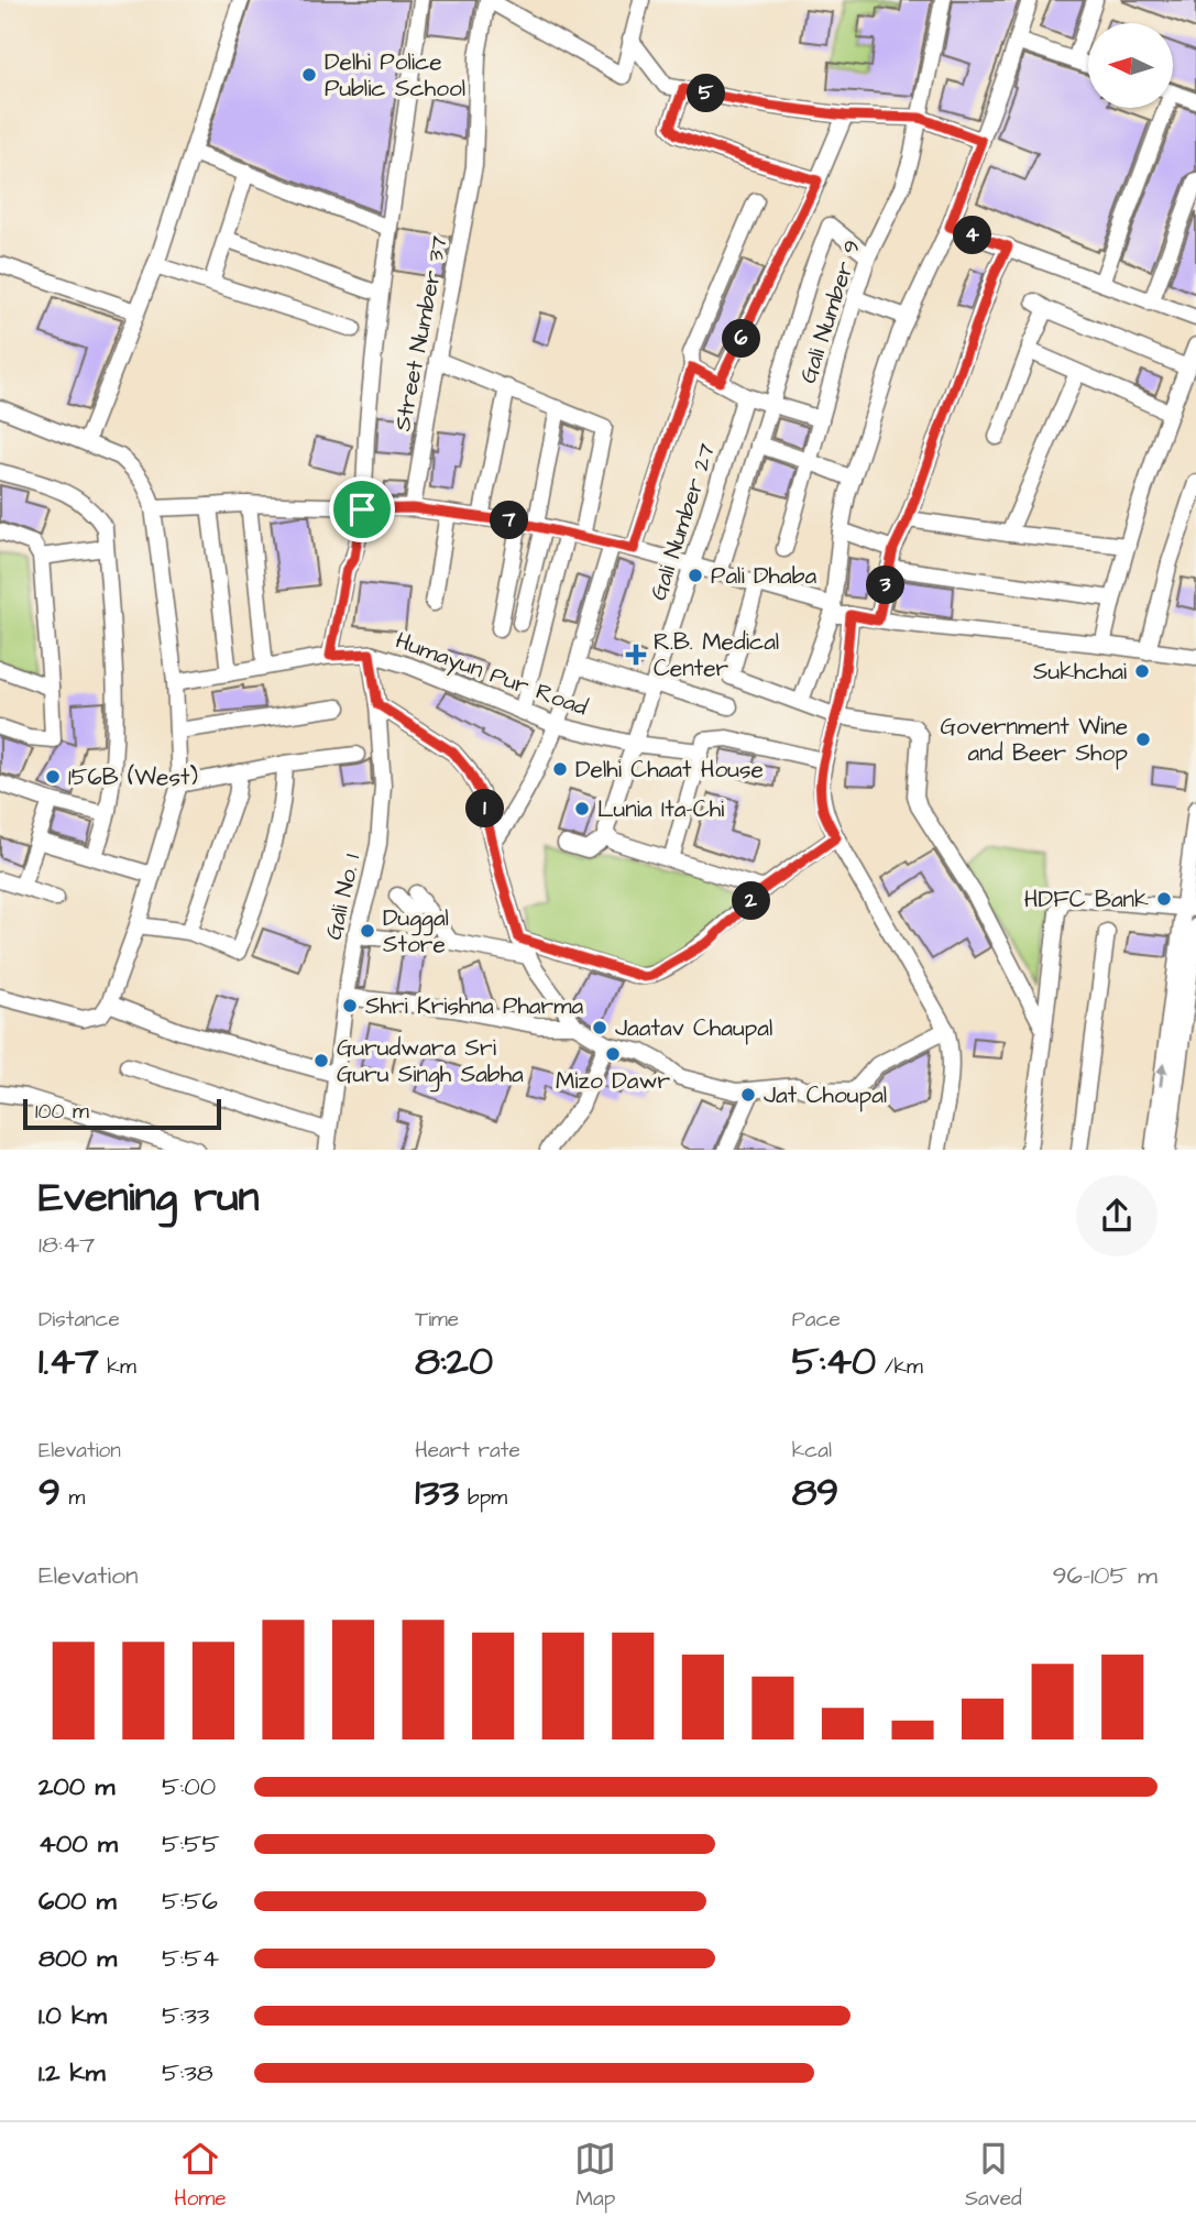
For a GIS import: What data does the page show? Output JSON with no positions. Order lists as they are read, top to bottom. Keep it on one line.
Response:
{"streets":{"street":["Gali Number 9","Street Number 37","Gali Number 27","Humayun Pur Road","Gali No. 1"]},"crossings":[["Gali Number 27","Humayun Pur Road"],["Humayun Pur Road","Gali No. 1"]],"places":{"other":["Delhi Police Public School","Pali Dhaba","Sukhchai","Government Wine and Beer Shop","Delhi Chaat House","156B (West)","Lunia Ita-Chi","HDFC Bank","Duggal Store","Shri Krishna Pharma","Jaatav Chaupal","Mizo Dawr","Gurudwara Sri Guru Singh Sabha","Jat Choupal"],"health":["R.B. Medical Center"]},"scale_bar":"100 m","north":"left","page":{"pins":["5","4","6","7","3","1","2"],"scale":"100 m","heading":["Evening run","18:47"],"stats":[["Distance","1.47 km"],["Time","8:20"],["Pace","5:40 /km"],["Elevation","9 m"],["Heart rate","133 bpm"],["kcal","89"]],"chart":["Elevation","96–105 m"],"list":[{"name":"200 m","note":"5:00"},{"name":"400 m","note":"5:55"},{"name":"600 m","note":"5:56"},{"name":"800 m","note":"5:54"},{"name":"1.0 km","note":"5:33"},{"name":"1.2 km","note":"5:38"}],"tabs":["Home","Map","Saved"]}}
